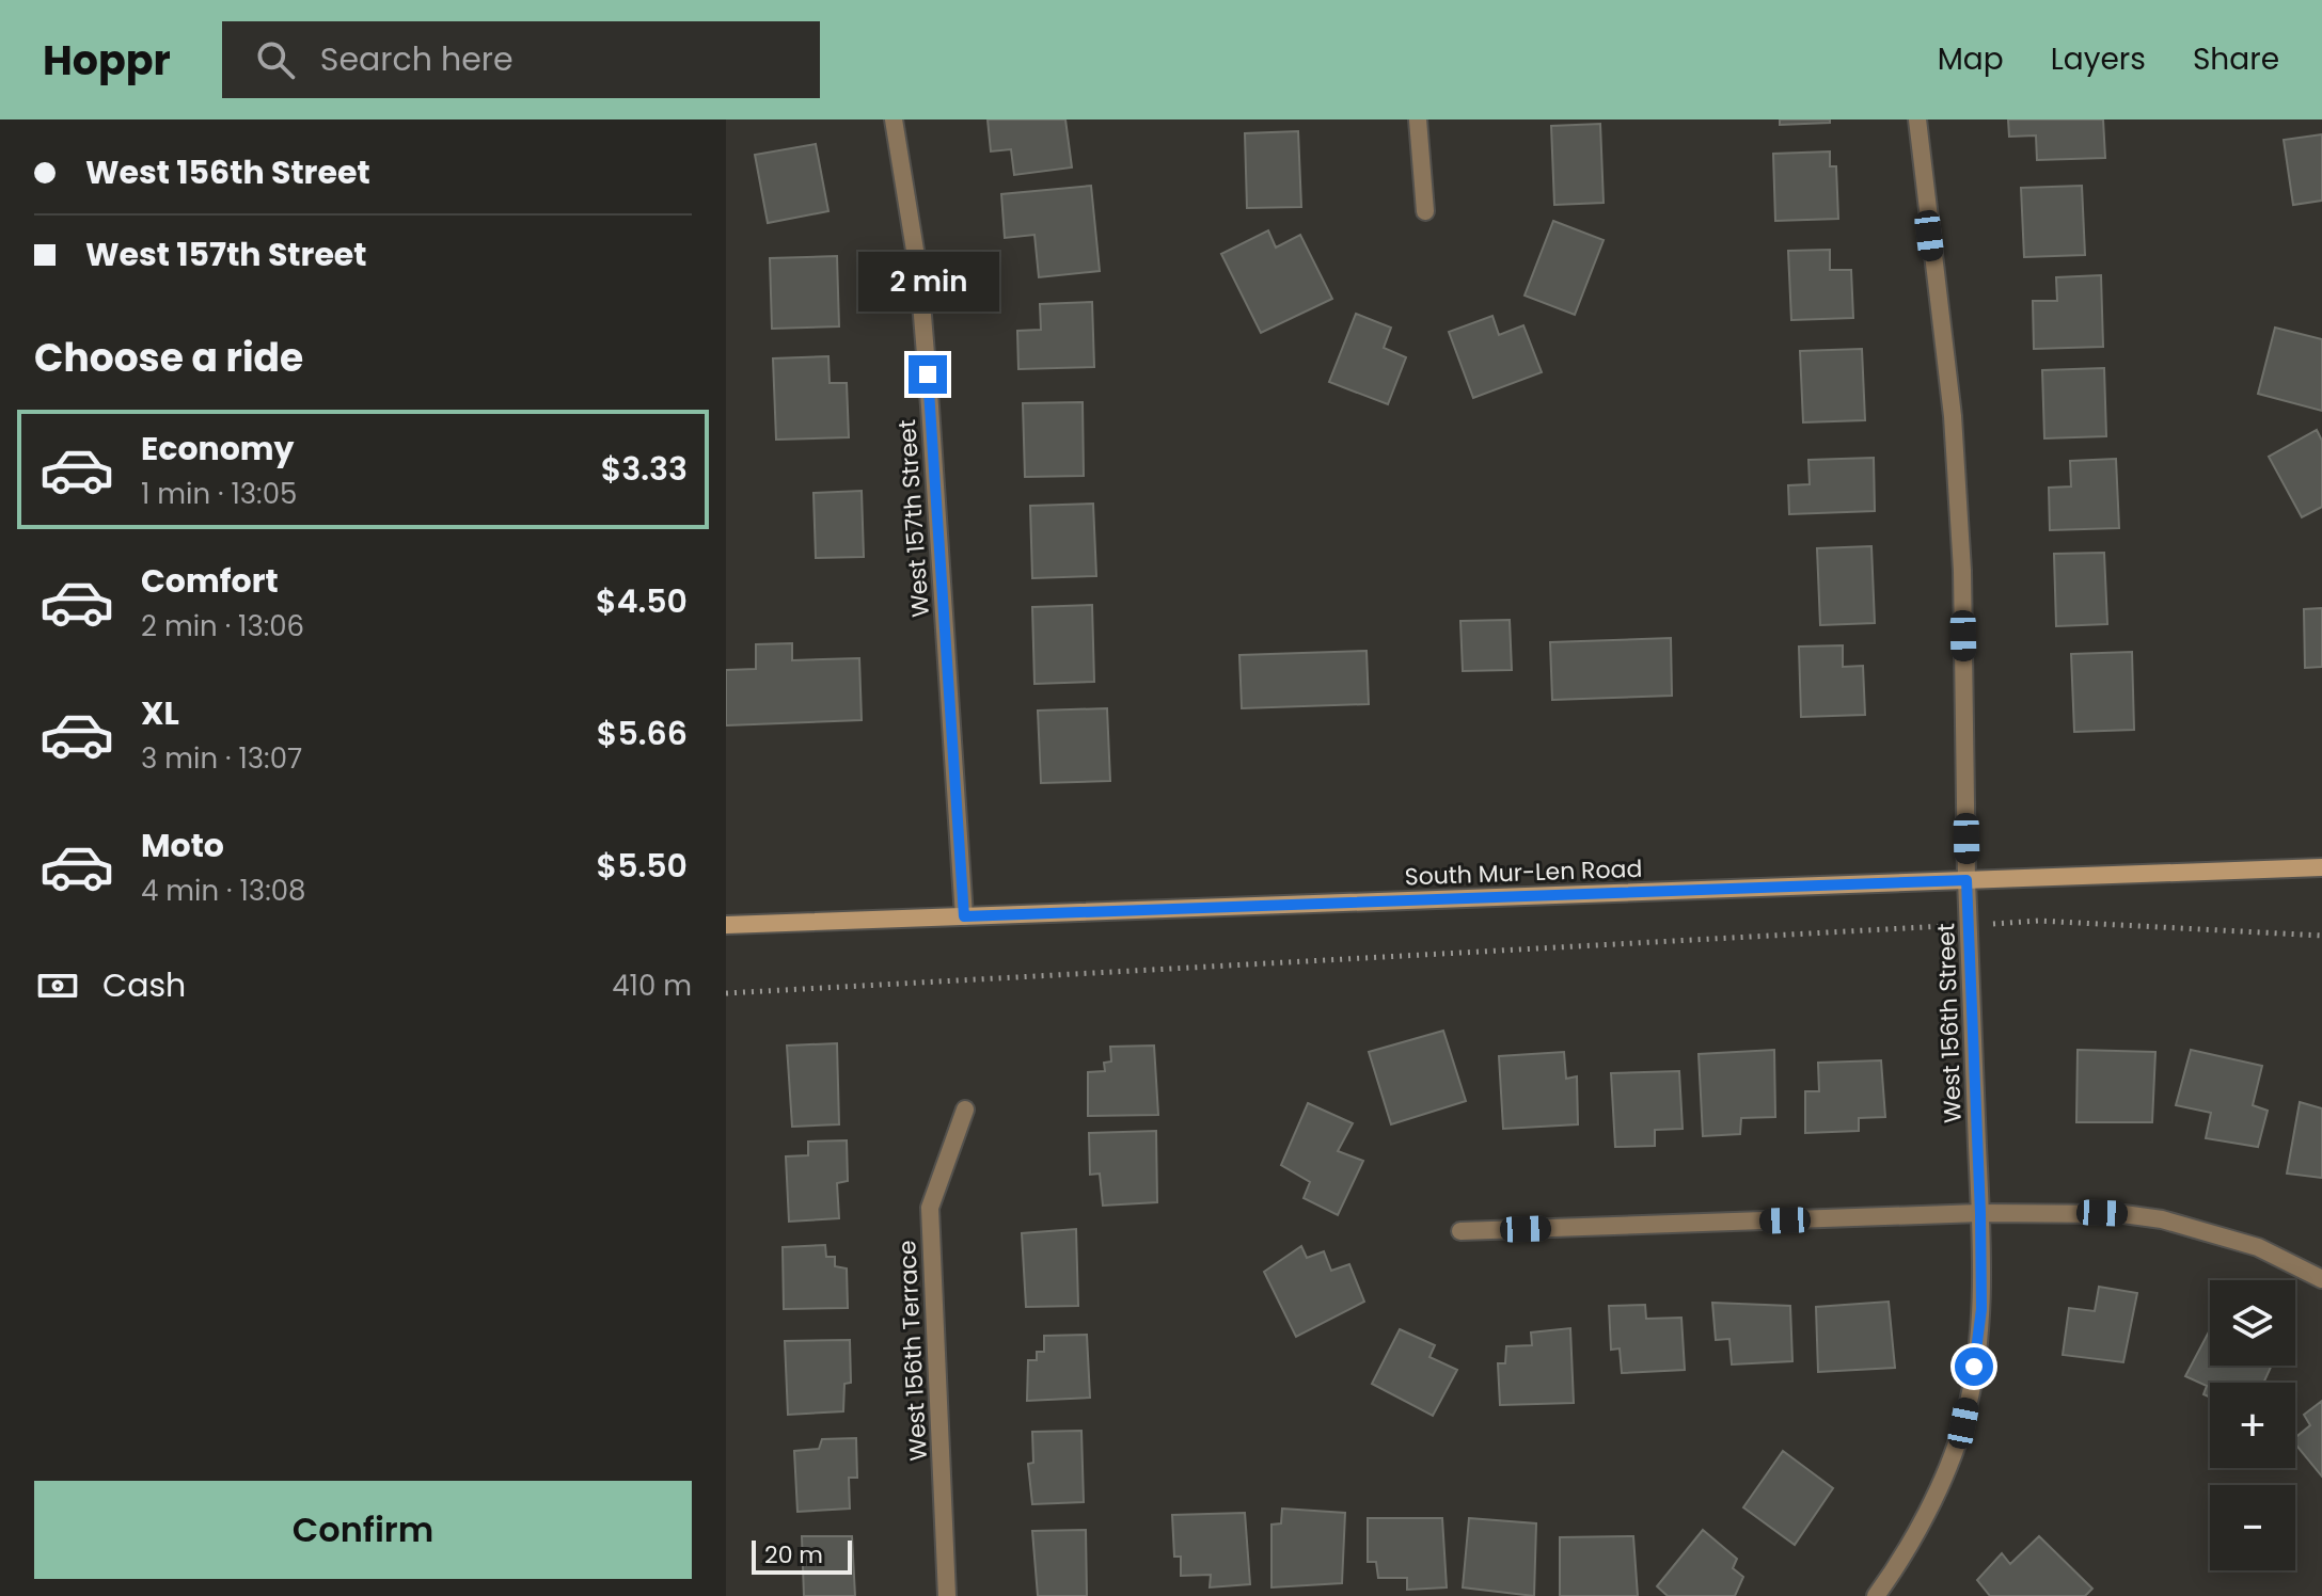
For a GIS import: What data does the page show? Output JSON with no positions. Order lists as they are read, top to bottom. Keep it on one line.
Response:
{"streets":{"main road":["South Mur-Len Road"],"street":["West 157th Street","West 156th Street","West 156th Terrace"]},"crossings":[["West 157th Street","South Mur-Len Road"],["South Mur-Len Road","West 156th Street"]],"scale_bar":"20 m","page":{"header":"Hoppr","search":"Search here","nav":["Map","Layers","Share"],"banner":["West 156th Street","West 157th Street"],"bubble":"2 min","heading":"Choose a ride","list":[{"name":"Economy","note":"1 min · 13:05","value":"$3.33"},{"name":"Comfort","note":"2 min · 13:06","value":"$4.50"},{"name":"XL","note":"3 min · 13:07","value":"$5.66"},{"name":"Moto","note":"4 min · 13:08","value":"$5.50"}],"pay":["Cash","410 m"],"map_buttons":["+","−"],"buttons":"Confirm","scale":"20 m"}}
